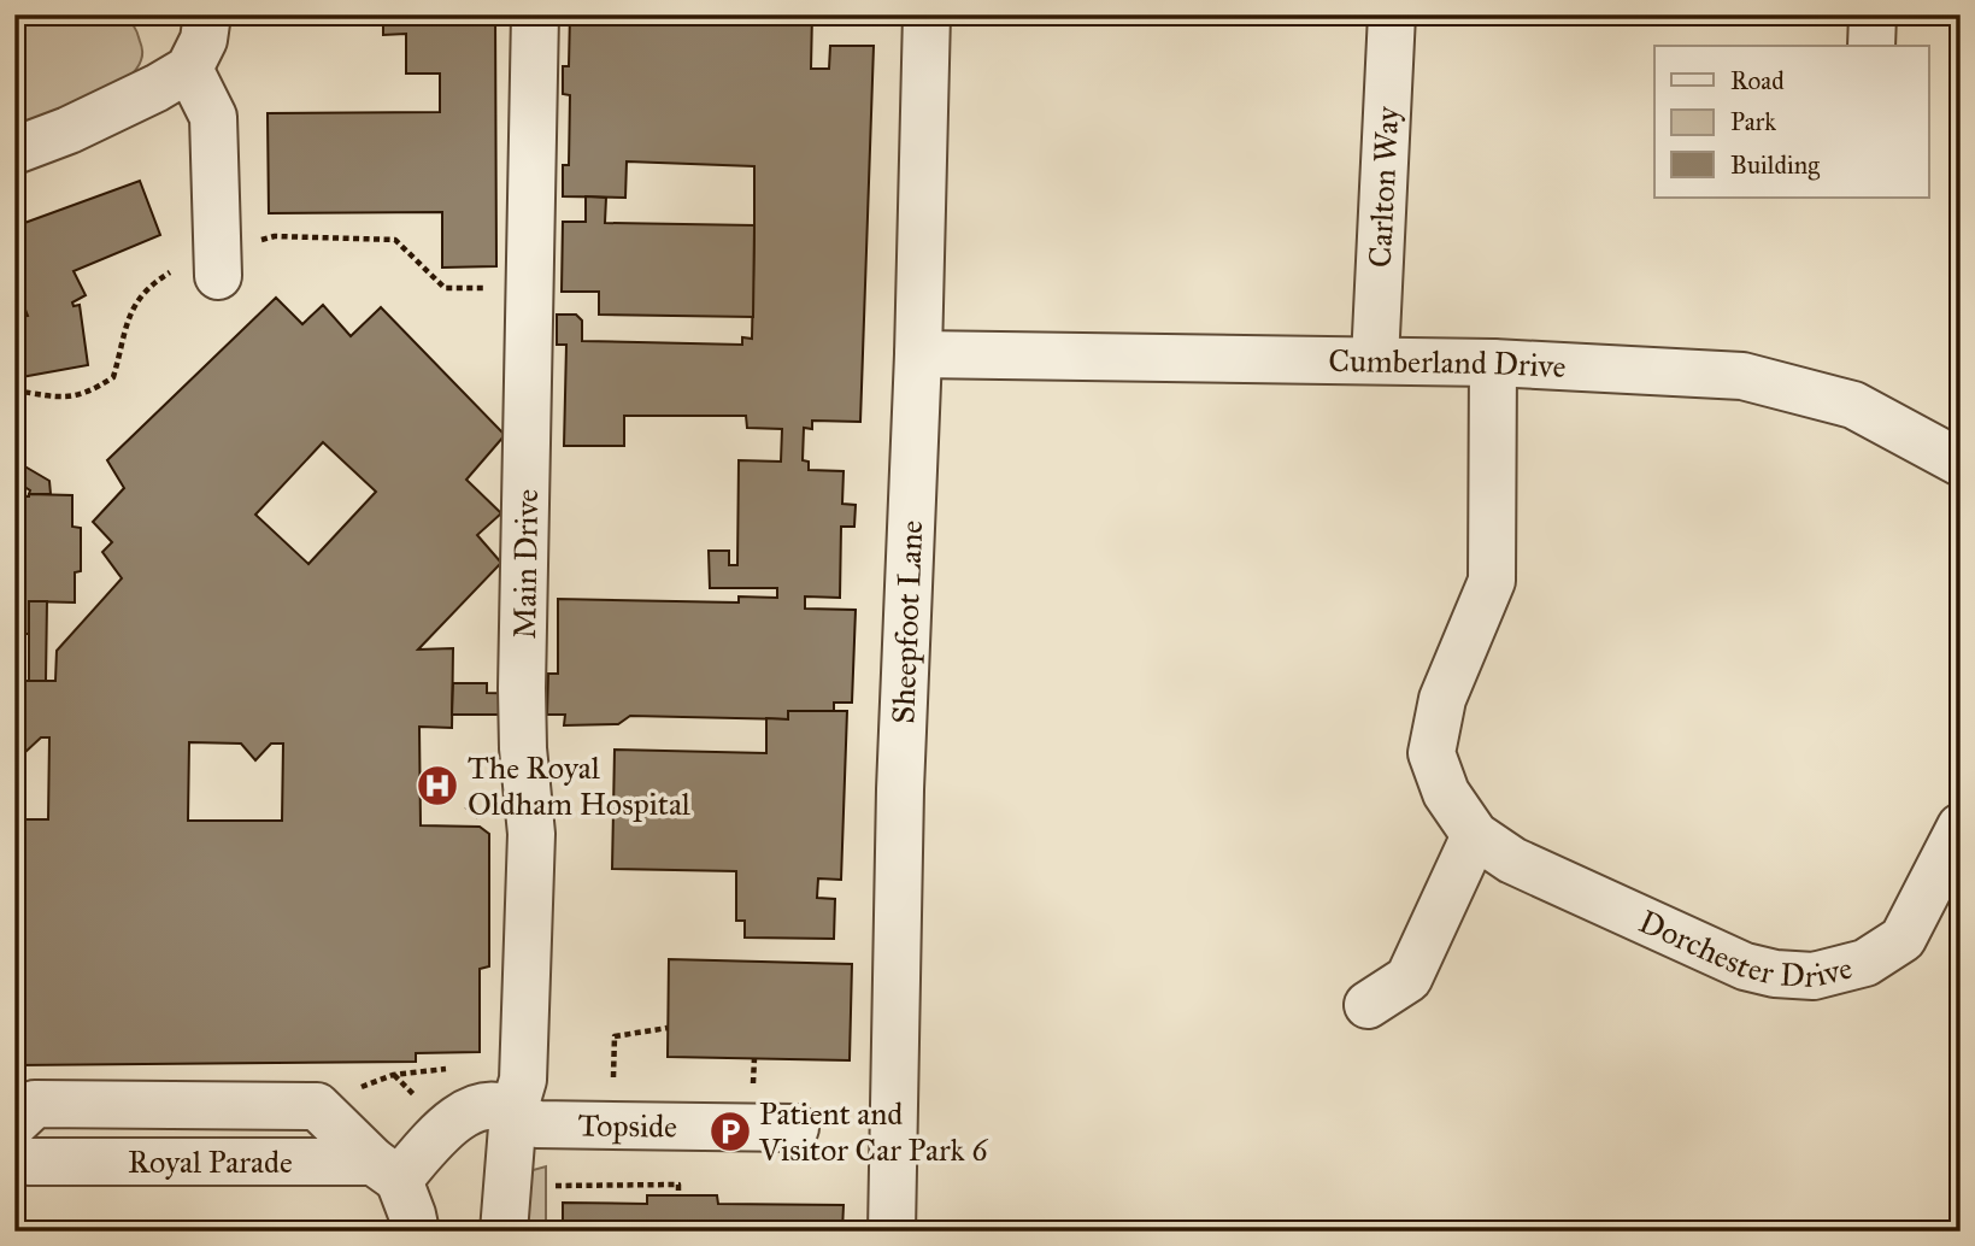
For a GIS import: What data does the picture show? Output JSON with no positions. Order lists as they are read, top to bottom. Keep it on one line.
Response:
{"streets":{"street":["Carlton Way","Cumberland Drive","Main Drive","Sheepfoot Lane","Dorchester Drive","Topside","Royal Parade"]},"crossings":[["Carlton Way","Cumberland Drive"],["Cumberland Drive","Sheepfoot Lane"],["Cumberland Drive","Dorchester Drive"],["Main Drive","Topside"]],"places":{"hospital":["The Royal Oldham Hospital"],"parking":["Patient and Visitor Car Park 6"]},"legend":["Road","Park","Building"]}
